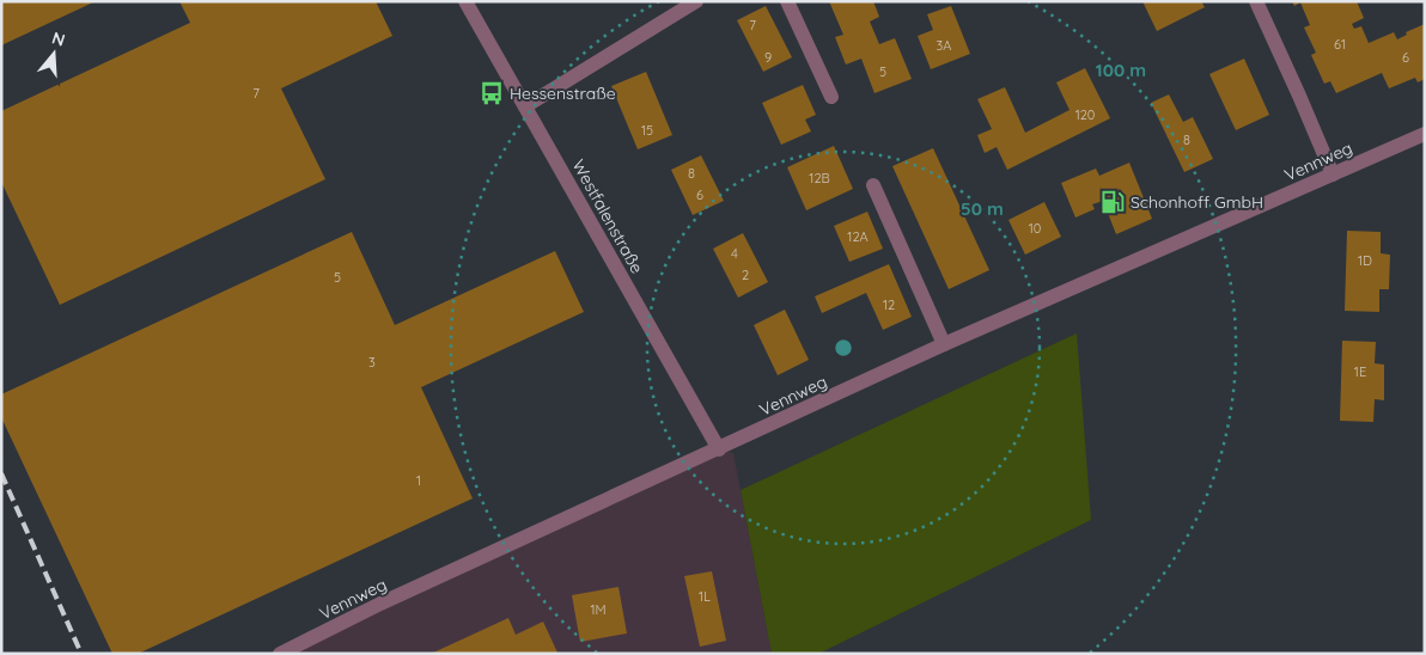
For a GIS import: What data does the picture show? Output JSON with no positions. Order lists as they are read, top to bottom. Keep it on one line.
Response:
{"streets":{"street":["Vennweg","Westfalenstraße"]},"crossings":[["Vennweg","Westfalenstraße"]],"places":{"bus stop":["Hessenstraße"],"fuel station":["Schonhoff GmbH"]},"house_numbers":["7","61","3A","9","6","5","7","120","15","8","8","12B","6","10","12A","4","1D","2","5","12","3","1E","1","1L","1M"],"north":"top","rings":["100 m","50 m"]}
